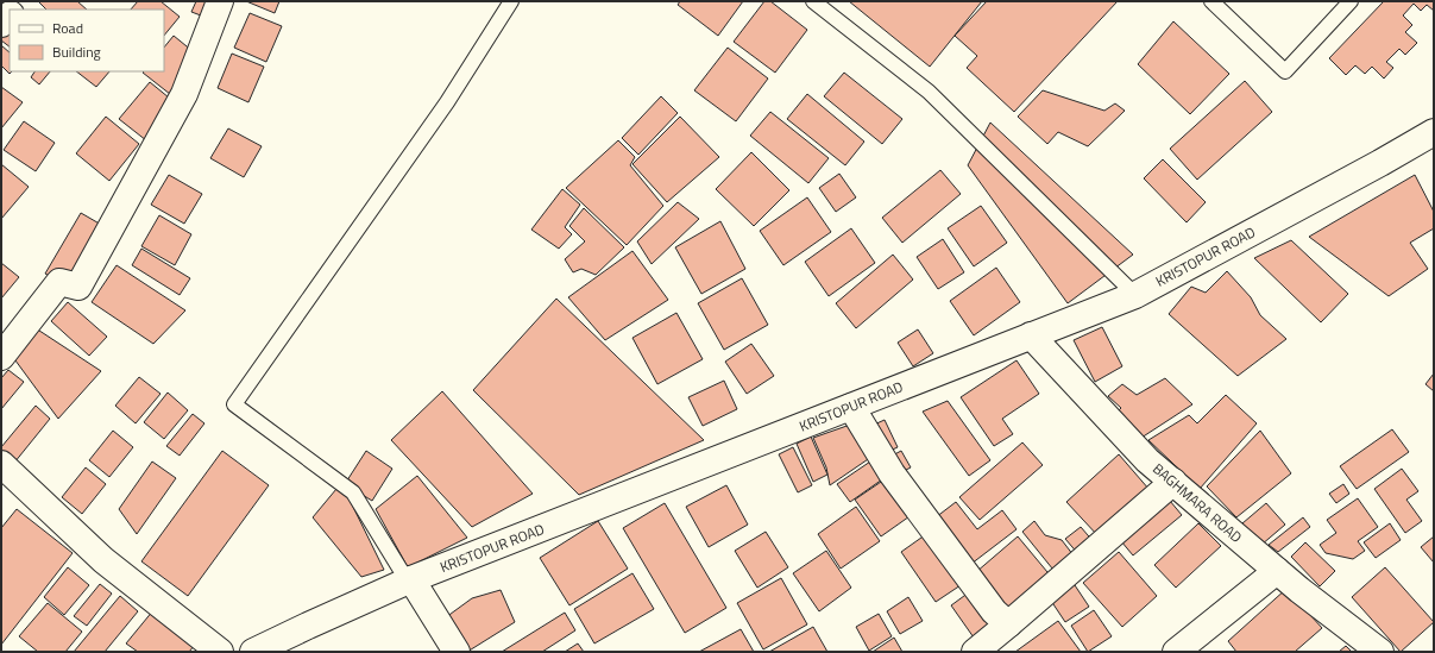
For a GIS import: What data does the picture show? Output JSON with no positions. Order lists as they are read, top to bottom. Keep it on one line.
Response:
{"streets":{"street":["KRISTOPUR ROAD","BAGHMARA ROAD"]},"crossings":[["KRISTOPUR ROAD","BAGHMARA ROAD"]],"legend":["Road","Building"]}
